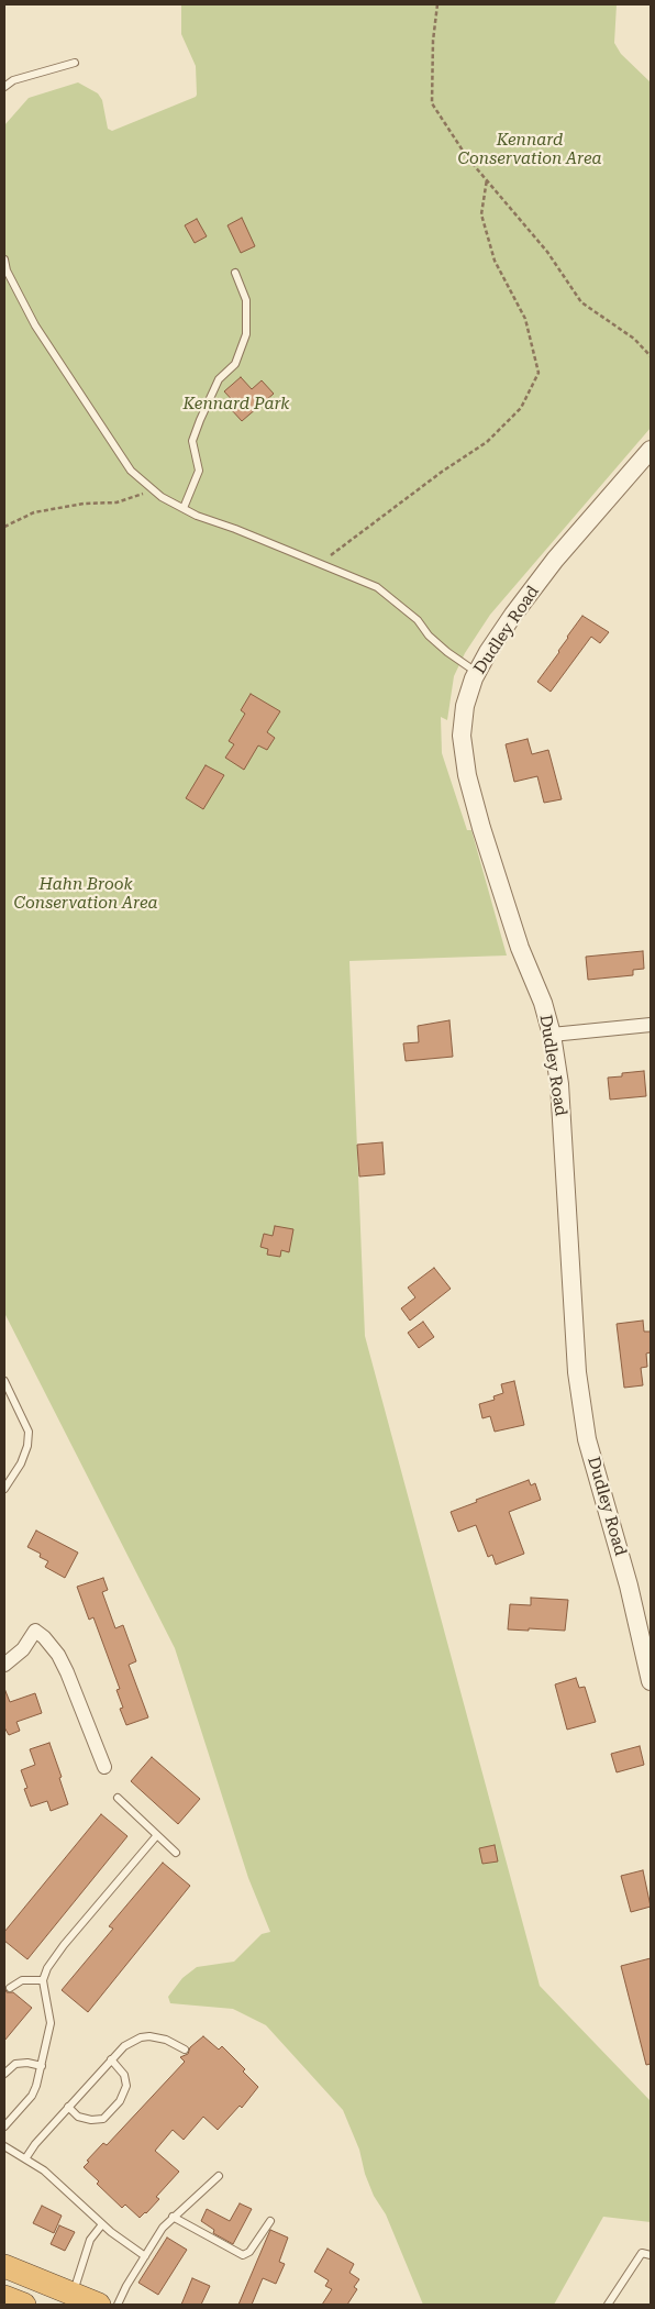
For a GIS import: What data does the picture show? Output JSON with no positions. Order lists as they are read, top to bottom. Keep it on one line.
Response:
{"streets":{"street":["Dudley Road"]},"parks":["Kennard Conservation Area","Kennard Park","Hahn Brook Conservation Area"]}
